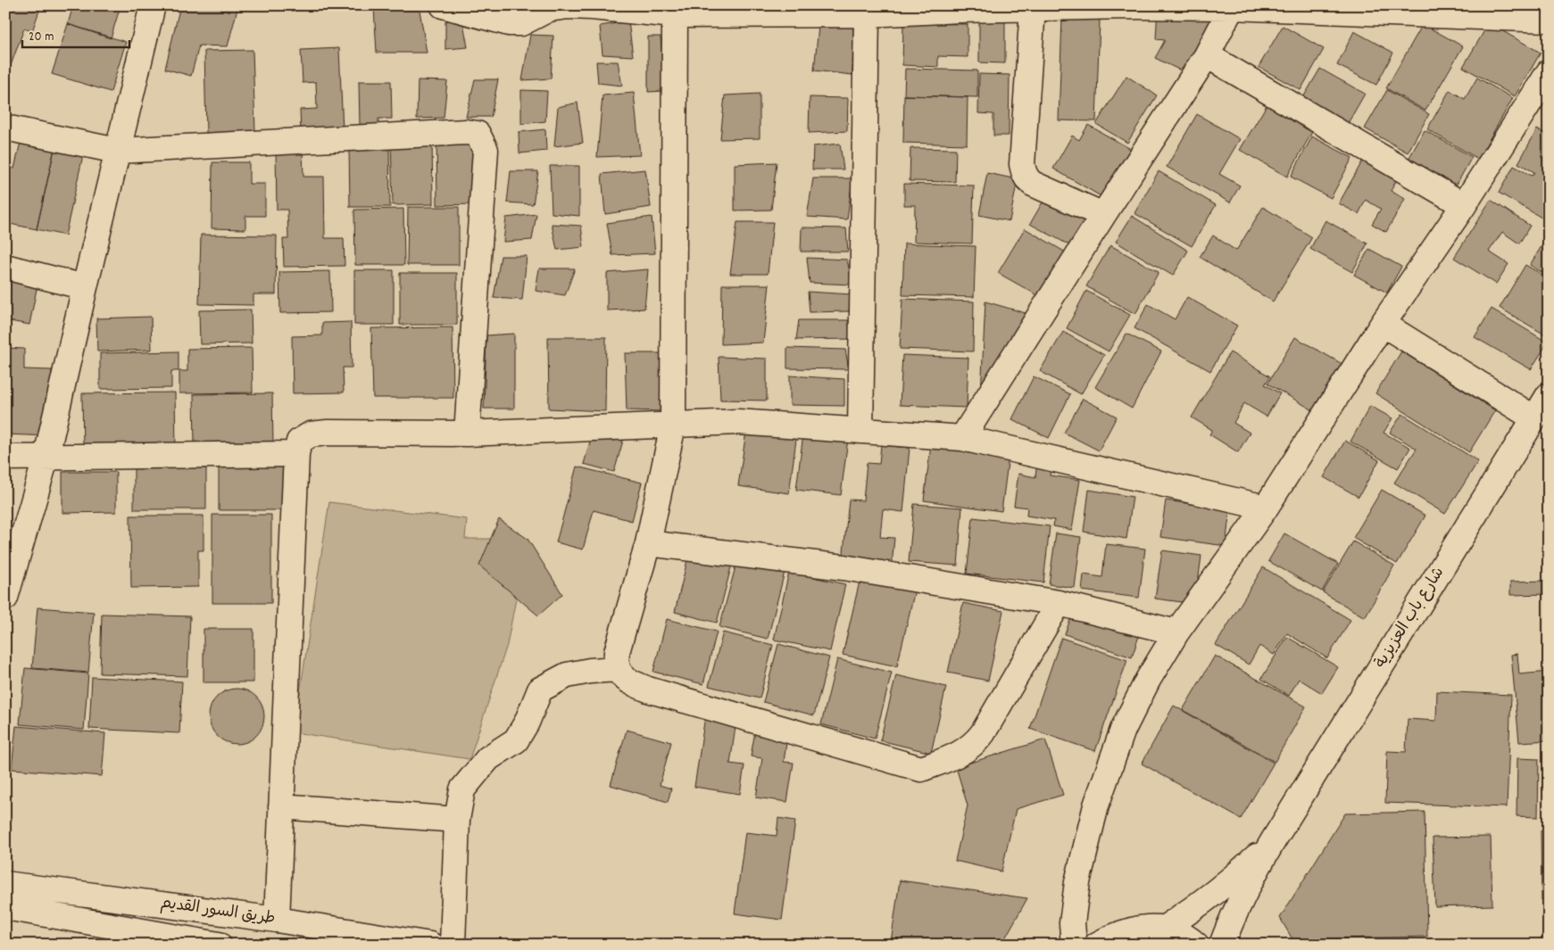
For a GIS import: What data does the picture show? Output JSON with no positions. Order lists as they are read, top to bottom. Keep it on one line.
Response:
{"streets":{"street":["شارع باب العزيزية","طريق السور القديم"]},"scale_bar":"20 m"}
